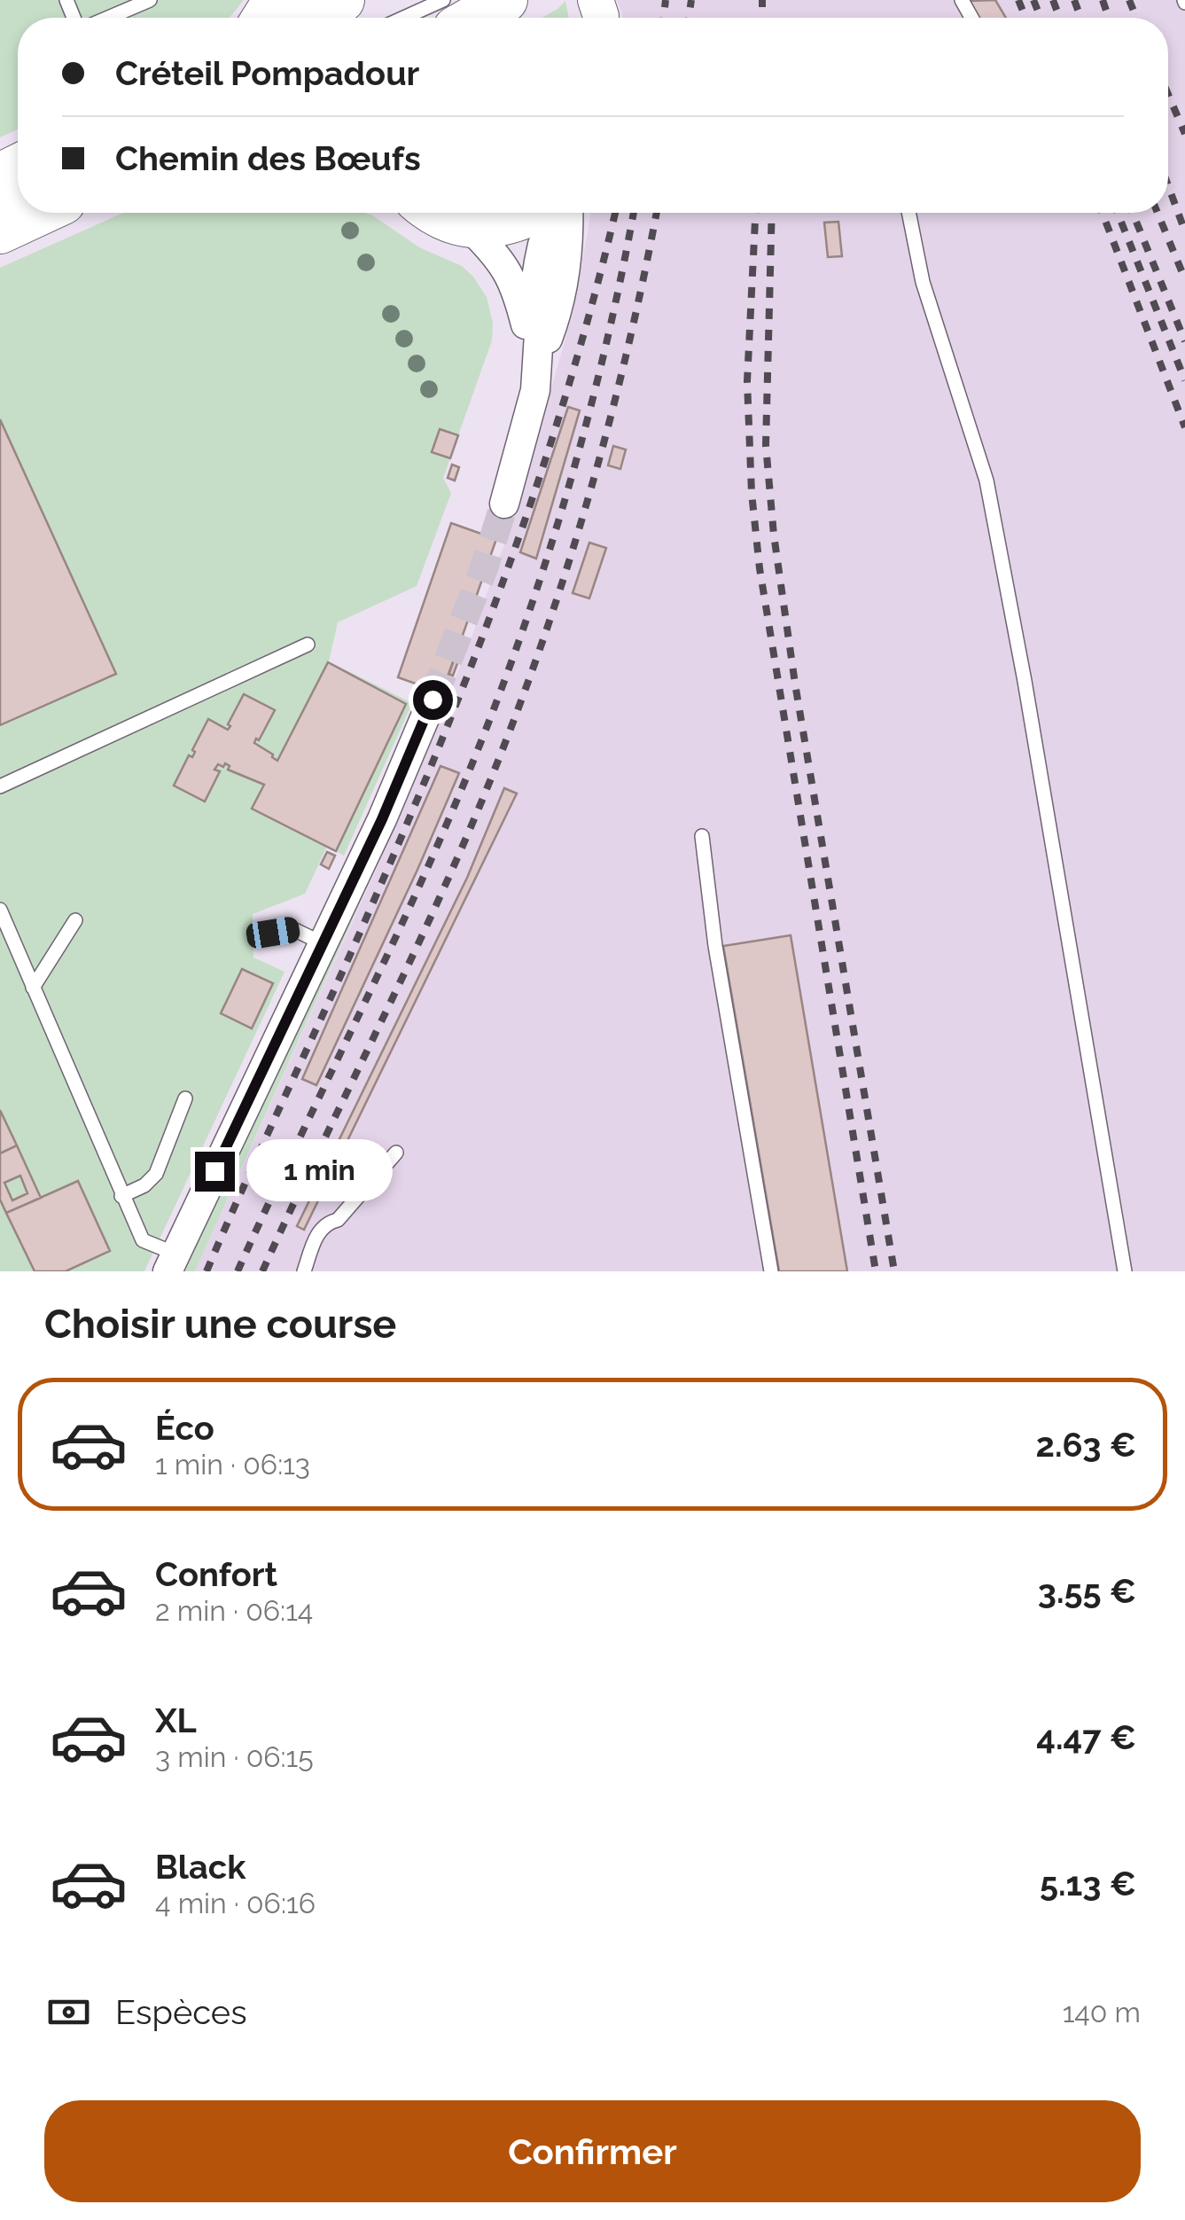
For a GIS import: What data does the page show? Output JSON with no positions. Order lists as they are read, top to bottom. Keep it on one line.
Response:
{"page":{"banner":["Créteil Pompadour","Chemin des Bœufs"],"bubble":"1 min","heading":"Choisir une course","list":[{"name":"Éco","note":"1 min · 06:13","value":"2.63 €"},{"name":"Confort","note":"2 min · 06:14","value":"3.55 €"},{"name":"XL","note":"3 min · 06:15","value":"4.47 €"},{"name":"Black","note":"4 min · 06:16","value":"5.13 €"}],"pay":["Espèces","140 m"],"buttons":"Confirmer"}}
